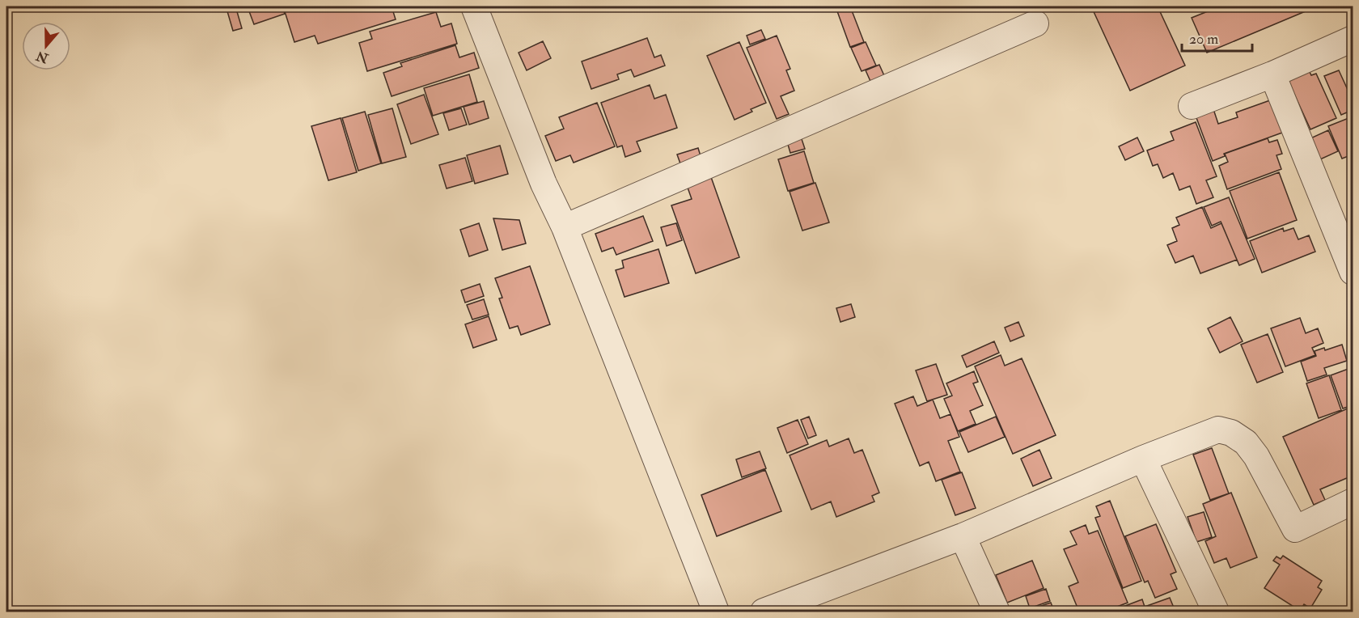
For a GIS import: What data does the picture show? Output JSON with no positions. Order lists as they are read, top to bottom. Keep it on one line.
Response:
{"scale_bar":"20 m","north":"bottom"}
